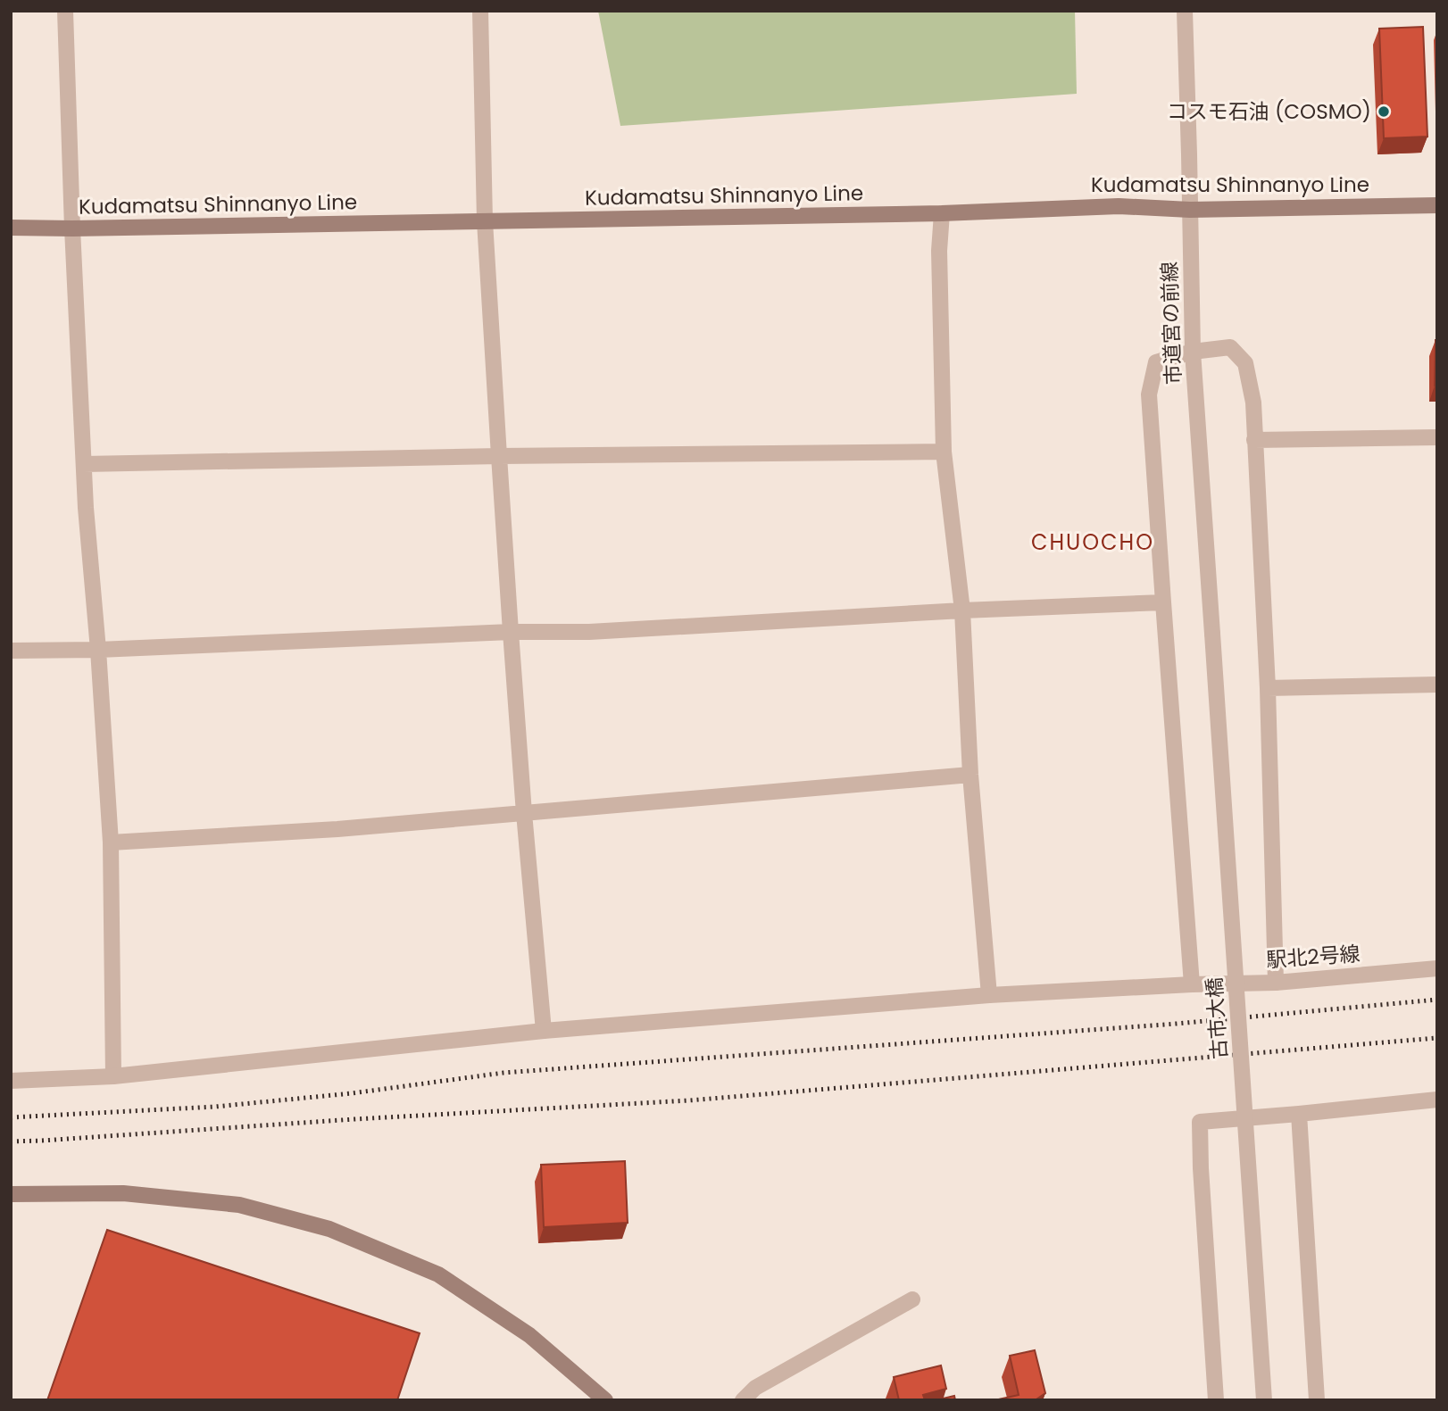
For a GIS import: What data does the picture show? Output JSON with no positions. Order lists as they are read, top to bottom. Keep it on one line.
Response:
{"streets":{"main road":["Kudamatsu Shinnanyo Line"],"street":["市道宮の前線","駅北2号線","古市大橋"]},"crossings":[["Kudamatsu Shinnanyo Line","市道宮の前線"],["市道宮の前線","古市大橋"]],"districts":["CHUOCHO"],"places":["コスモ石油 (COSMO)"]}
